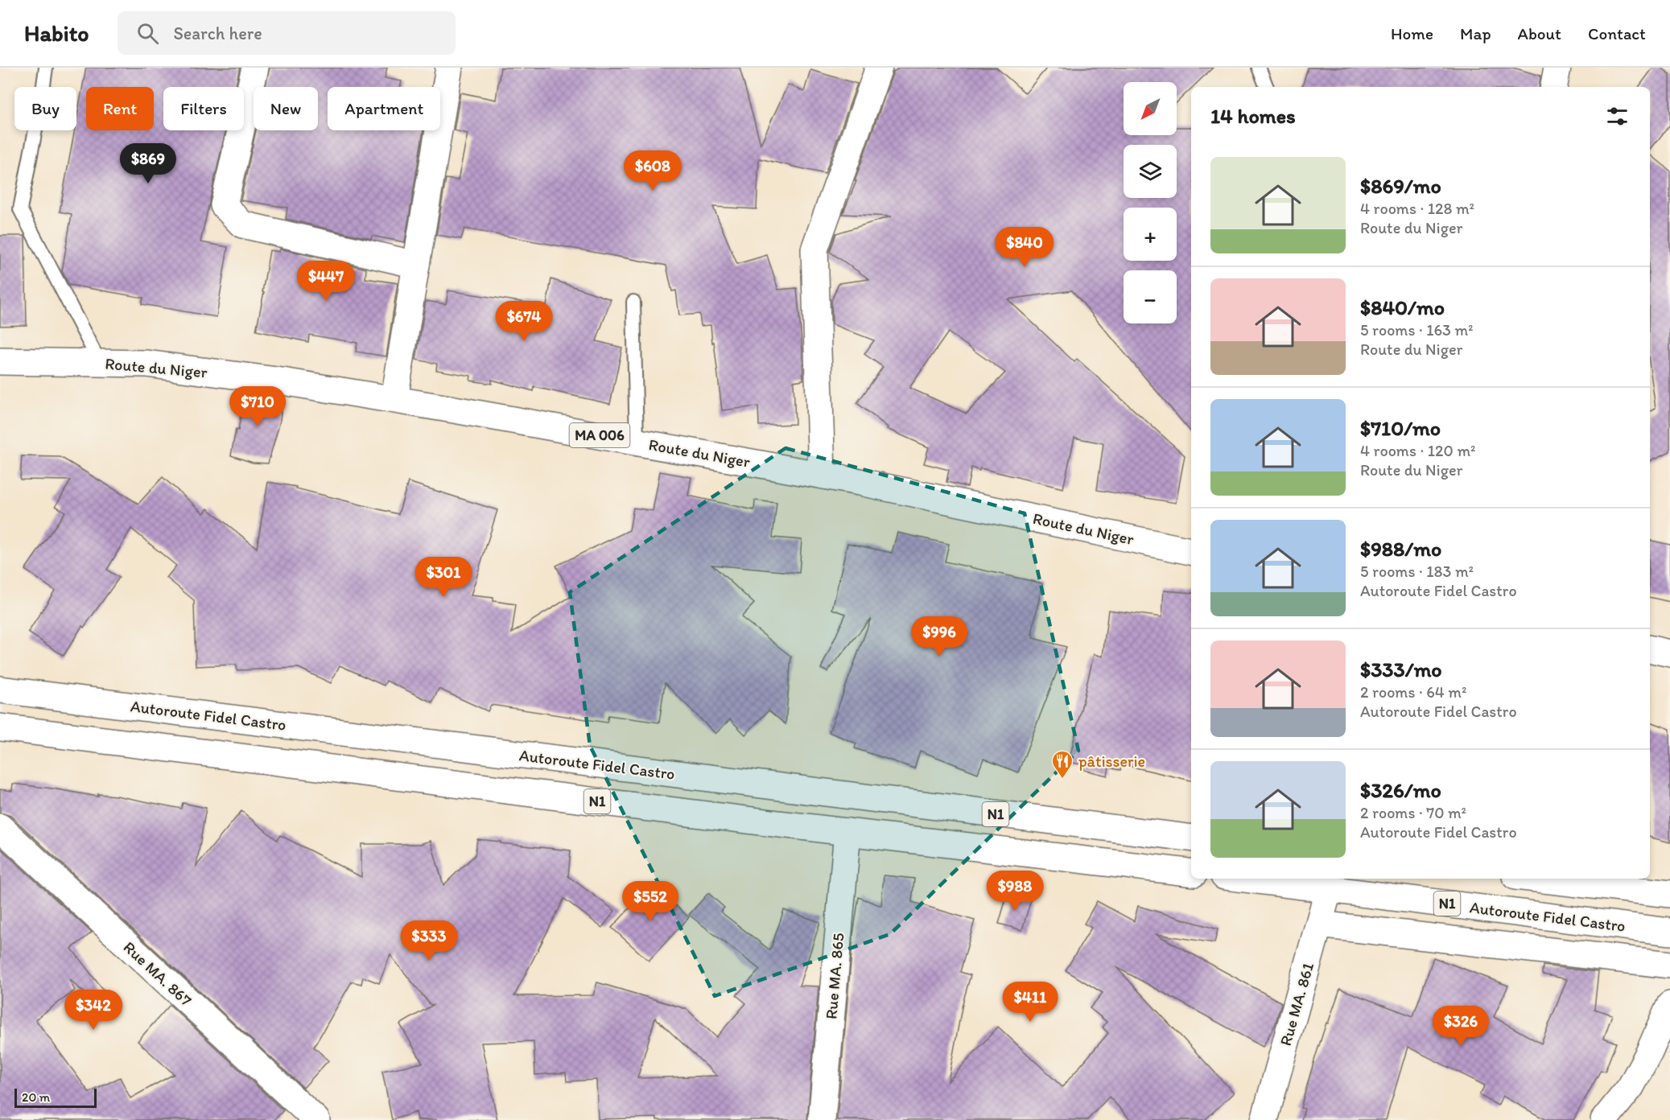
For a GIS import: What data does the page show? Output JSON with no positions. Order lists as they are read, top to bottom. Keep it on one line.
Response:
{"streets":{"main road":["Route du Niger","MA 006","Autoroute Fidel Castro","N1","Rue MA. 867","Rue MA. 865","Rue MA. 861"]},"crossings":[["Autoroute Fidel Castro","Rue MA. 861"],["N1","Rue MA. 865"]],"places":{"restaurant":["pâtisserie"]},"scale_bar":"20 m","north":"bottom left","page":{"header":"Habito","search":"Search here","nav":["Home","Map","About","Contact"],"map_buttons":["+","−"],"chip":["Buy","Rent","Filters","New","Apartment"],"heading":"14 homes","price":["$869","$608","$840","$447","$674","$710","$301","$996","$988","$552","$333","$411","$342","$326"],"list":[{"name":"$869/mo","note":"4 rooms · 128 m² · Route du Niger"},{"name":"$840/mo","note":"5 rooms · 163 m² · Route du Niger"},{"name":"$710/mo","note":"4 rooms · 120 m² · Route du Niger"},{"name":"$988/mo","note":"5 rooms · 183 m² · Autoroute Fidel Castro"},{"name":"$333/mo","note":"2 rooms · 64 m² · Autoroute Fidel Castro"},{"name":"$326/mo","note":"2 rooms · 70 m² · Autoroute Fidel Castro"}],"scale":"20 m"}}
